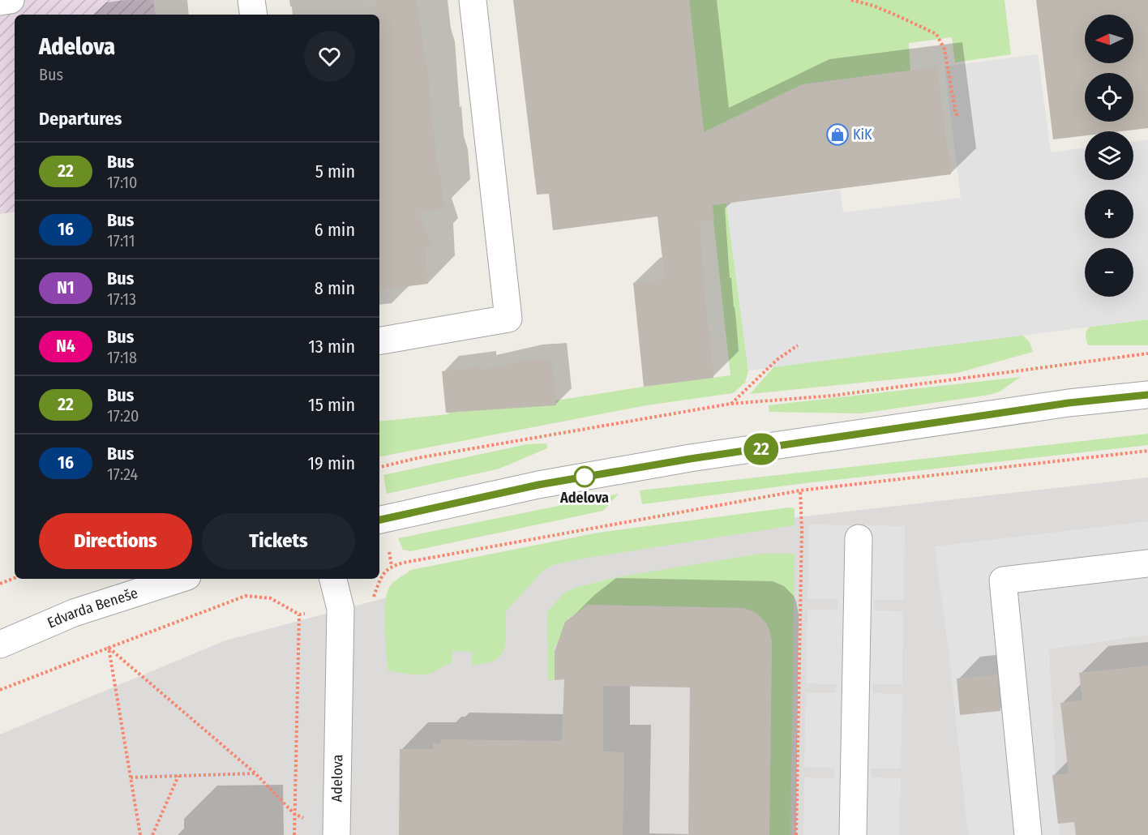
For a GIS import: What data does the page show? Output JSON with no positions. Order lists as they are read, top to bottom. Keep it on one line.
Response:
{"streets":{"street":["Edvarda Beneše","Adelova"]},"places":{"shop":["KiK"],"other":["Adelova"]},"lines":["bus line 22"],"north":"left","page":{"on_map":"22","map_buttons":["+","−"],"heading":[["Adelova","Bus"],"Departures"],"list":[{"mark":"22","name":"Bus","note":"17:10","value":"5 min"},{"mark":"16","name":"Bus","note":"17:11","value":"6 min"},{"mark":"N1","name":"Bus","note":"17:13","value":"8 min"},{"mark":"N4","name":"Bus","note":"17:18","value":"13 min"},{"mark":"22","name":"Bus","note":"17:20","value":"15 min"},{"mark":"16","name":"Bus","note":"17:24","value":"19 min"}],"buttons":["Directions","Tickets"]}}
